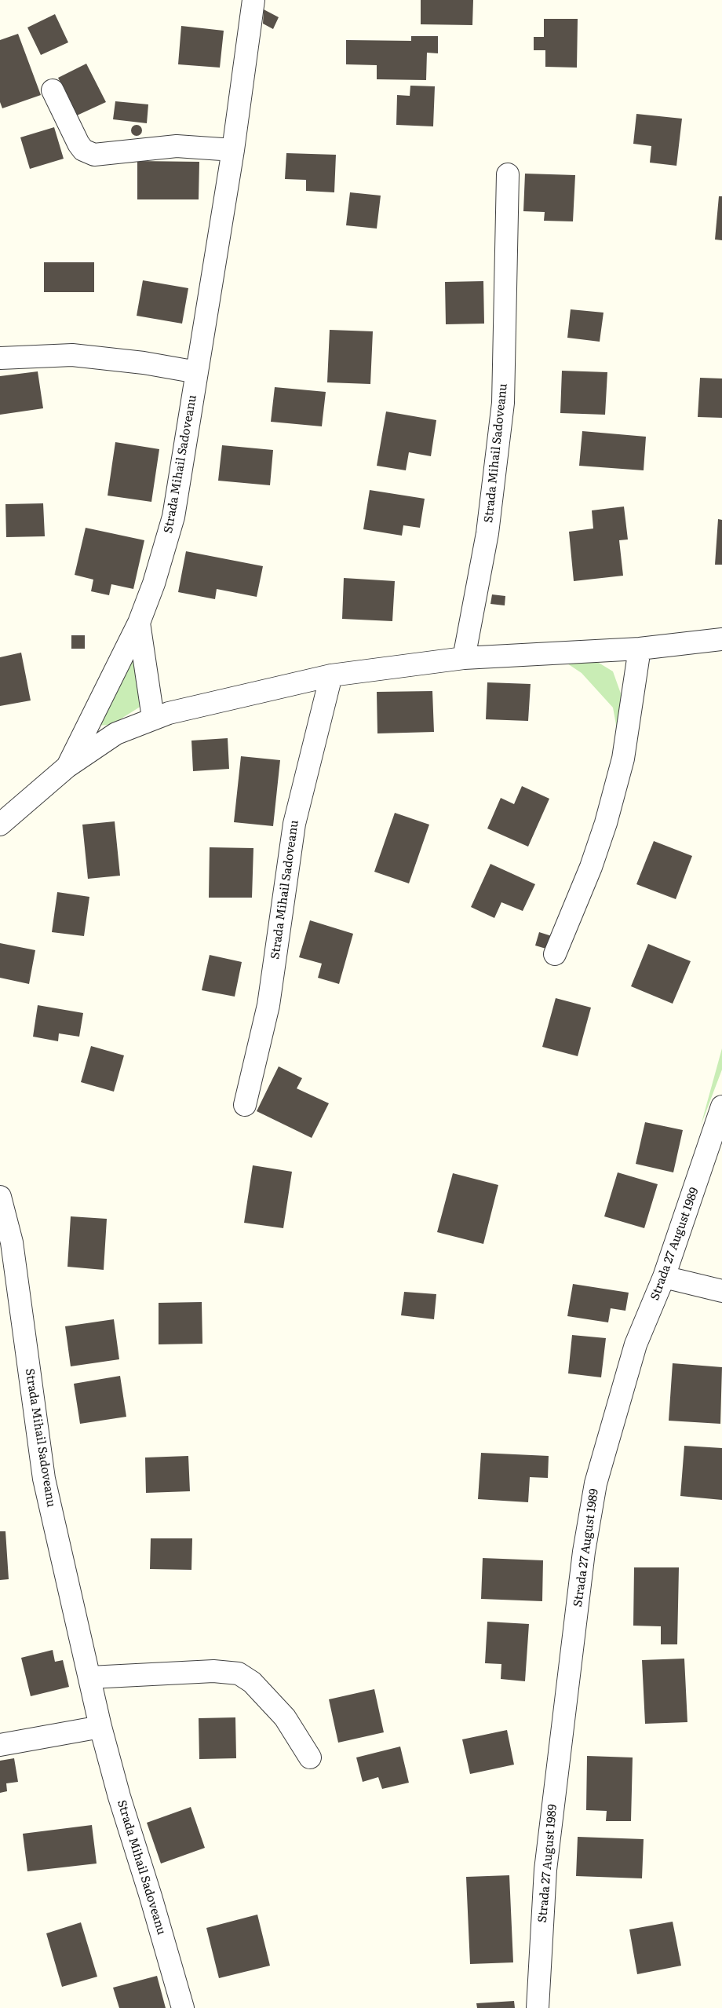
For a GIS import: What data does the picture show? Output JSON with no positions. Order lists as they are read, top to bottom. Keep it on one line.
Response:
{"streets":{"street":["Strada Mihail Sadoveanu","Strada 27 August 1989"]}}
